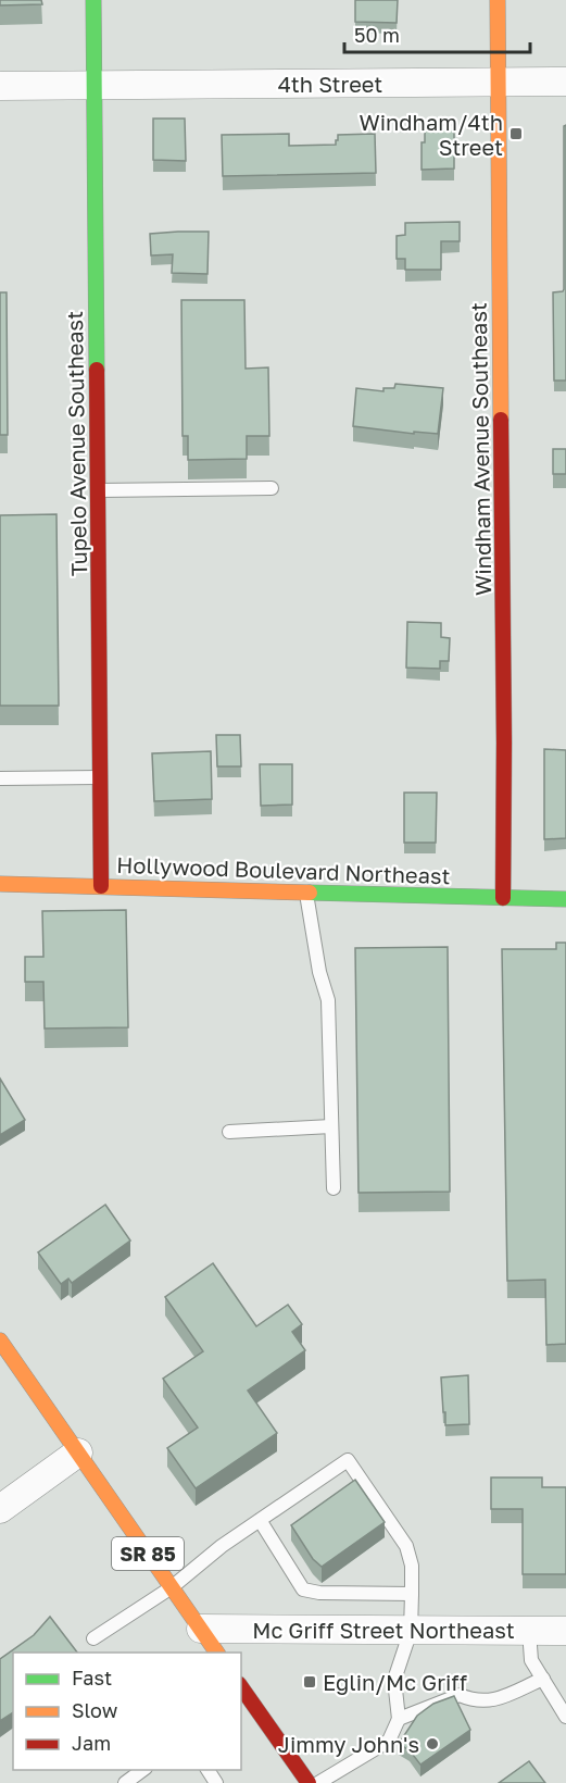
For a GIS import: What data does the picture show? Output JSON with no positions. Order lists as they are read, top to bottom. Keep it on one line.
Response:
{"streets":{"main road":["Tupelo Avenue Southeast","Windham Avenue Southeast","Hollywood Boulevard Northeast","SR 85"],"street":["4th Street","Mc Griff Street Northeast"]},"crossings":[["4th Street","Tupelo Avenue Southeast"],["4th Street","Windham Avenue Southeast"],["Tupelo Avenue Southeast","Hollywood Boulevard Northeast"],["Windham Avenue Southeast","Hollywood Boulevard Northeast"],["SR 85","Mc Griff Street Northeast"]],"places":{"transit":["Windham/4th Street","Eglin/Mc Griff"],"other":["Jimmy John's"]},"legend":["Fast","Slow","Jam"],"scale_bar":"50 m"}
